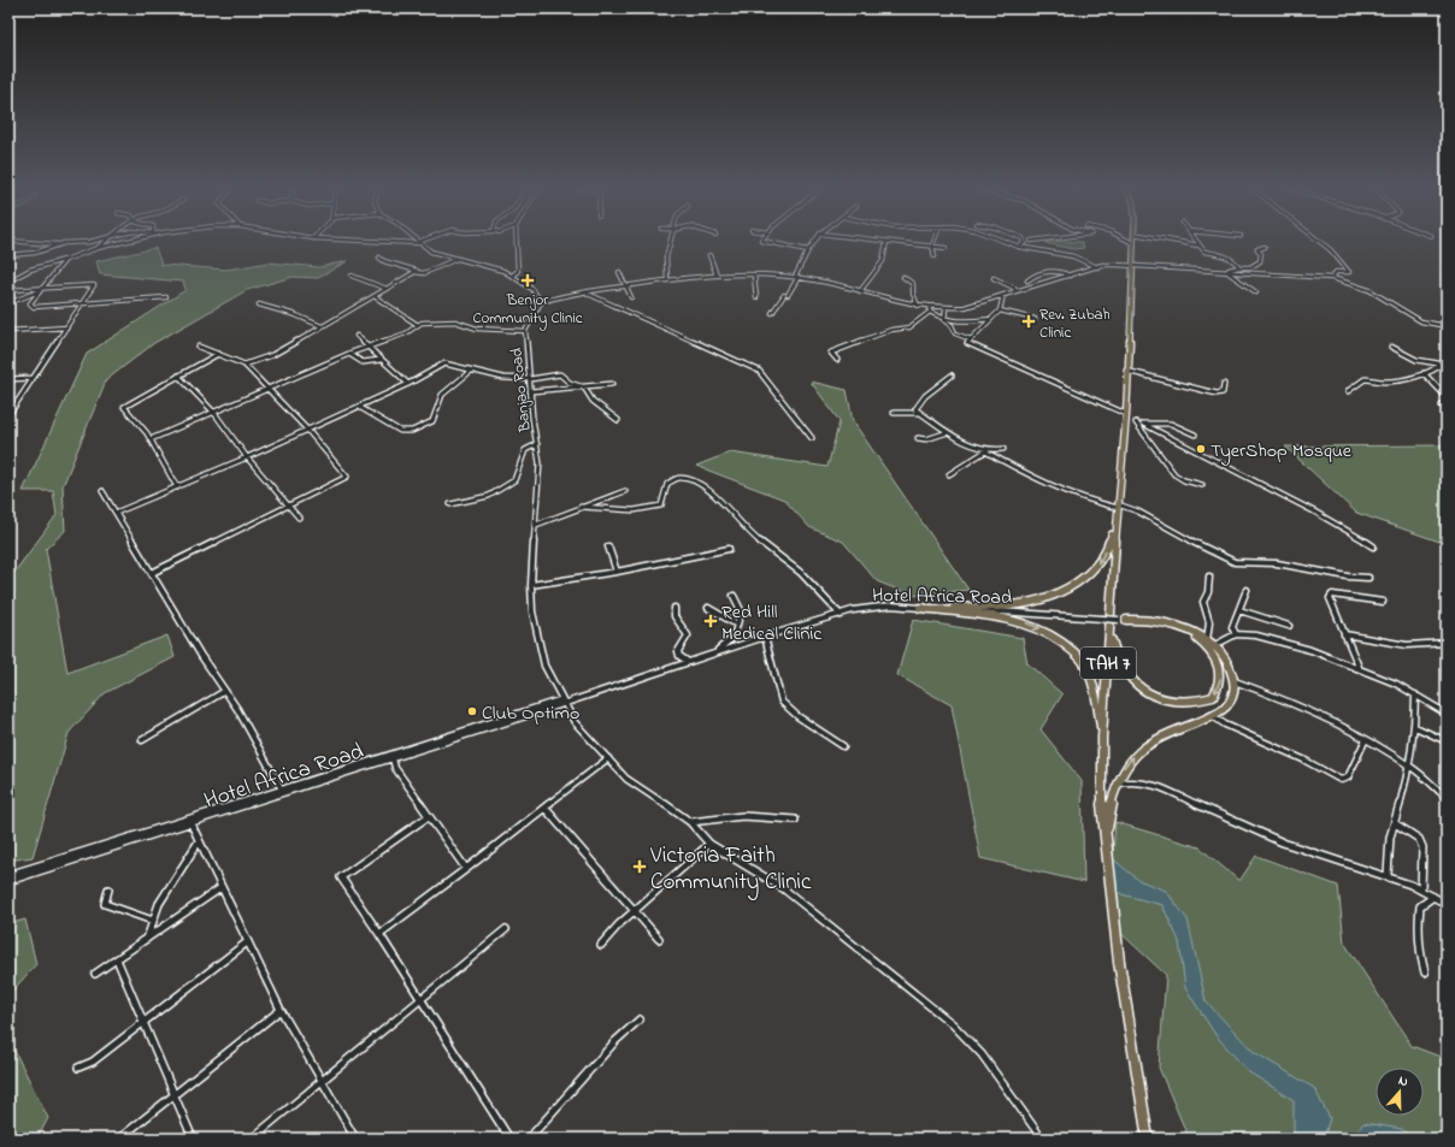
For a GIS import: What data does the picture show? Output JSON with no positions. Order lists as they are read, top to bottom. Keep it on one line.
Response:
{"streets":{"highway":["TAH 7"],"street":["Banjao Road","Hotel Africa Road"]},"crossings":[["Banjao Road","Hotel Africa Road"]],"places":{"health":["Benjor Community Clinic","Rev. Zubah Clinic","Red Hill Medical Clinic","Victoria Faith Community Clinic"],"other":["TyerShop Mosque","Club Optimo"]},"north":"top"}
